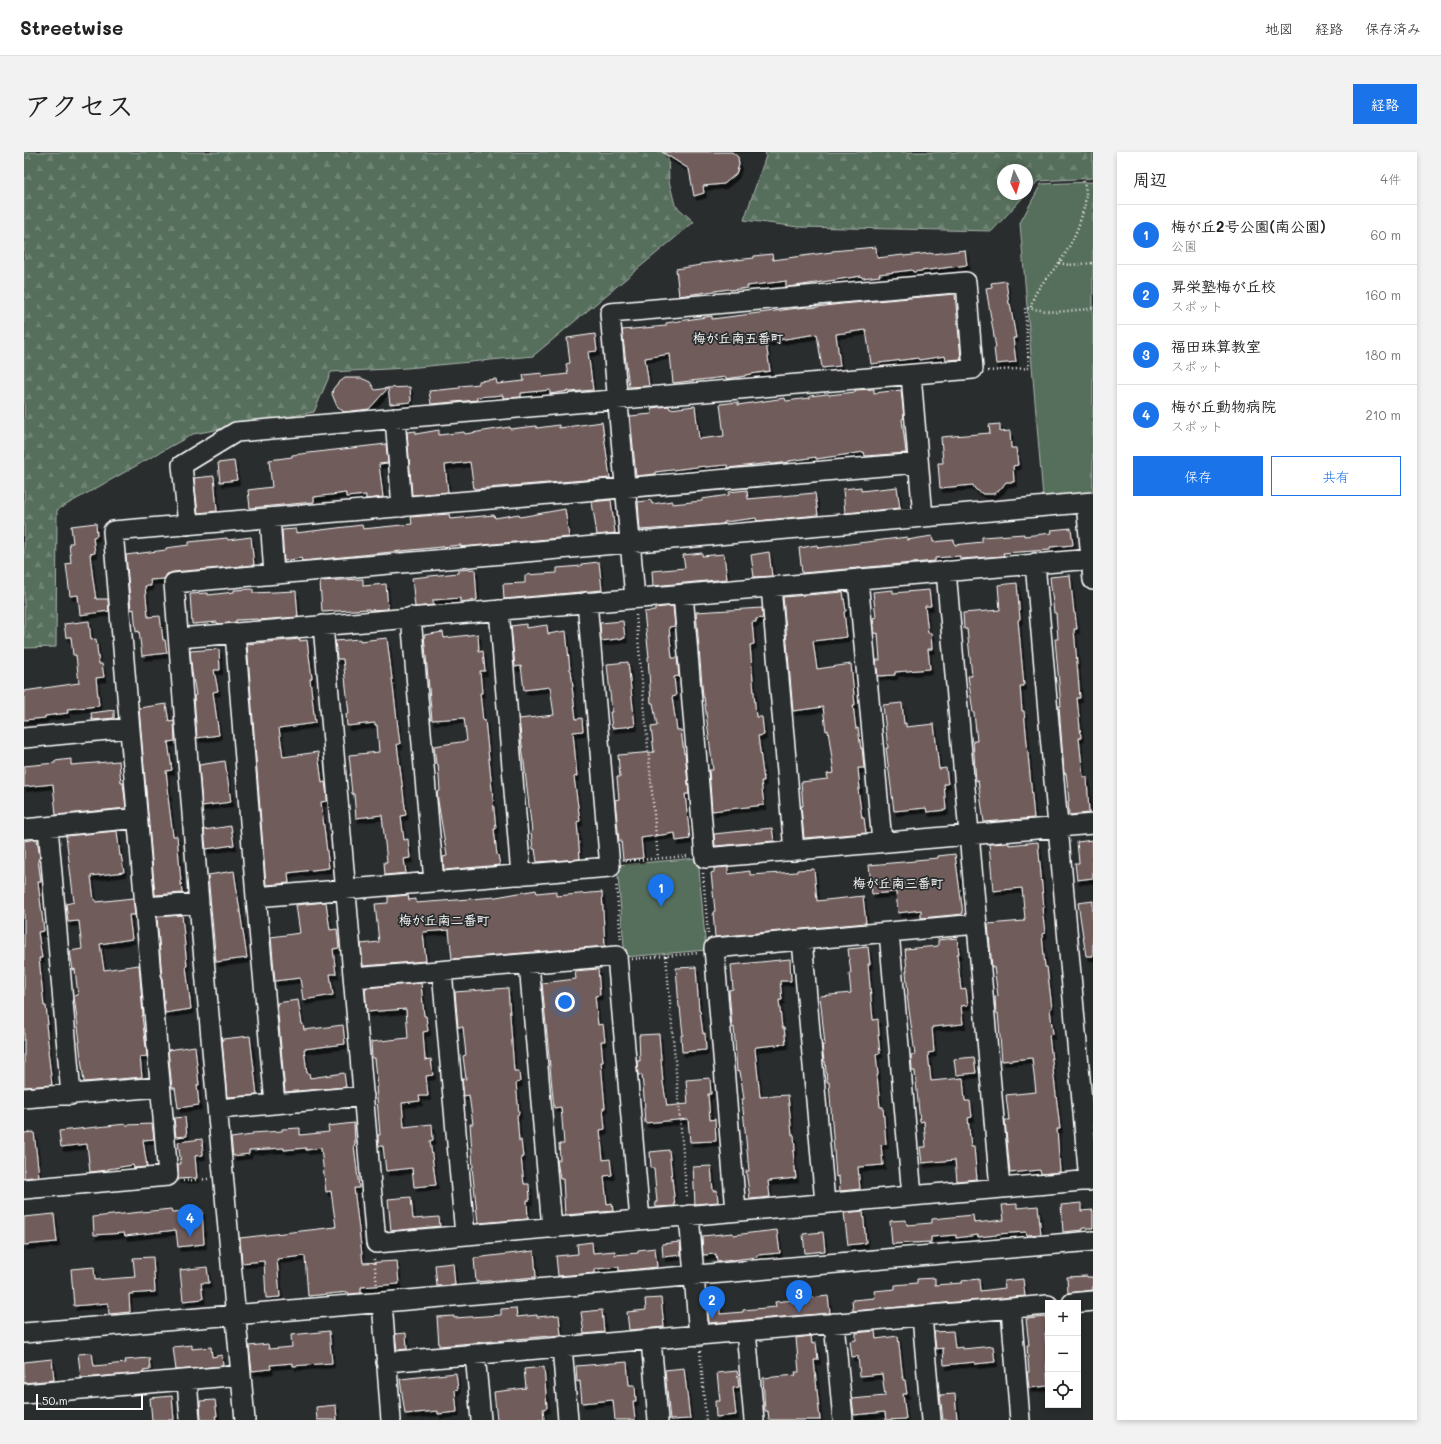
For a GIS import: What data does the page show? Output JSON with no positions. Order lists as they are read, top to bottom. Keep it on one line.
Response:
{"districts":["梅が丘南五番町","梅が丘南三番町","梅が丘南二番町"],"scale_bar":"50 m","north":"bottom","page":{"header":"Streetwise","nav":["地図","経路","保存済み"],"title":"アクセス","buttons":["経路",["保存","共有"]],"heading":["周辺","4件"],"list":[{"mark":"1","name":"梅が丘2号公園(南公園)","note":"公園","value":"60 m"},{"mark":"2","name":"昇栄塾梅が丘校","note":"スポット","value":"160 m"},{"mark":"3","name":"福田珠算教室","note":"スポット","value":"180 m"},{"mark":"4","name":"梅が丘動物病院","note":"スポット","value":"210 m"}],"pins":["1","4","3","2"],"map_buttons":["+","−"],"scale":"50 m"}}
